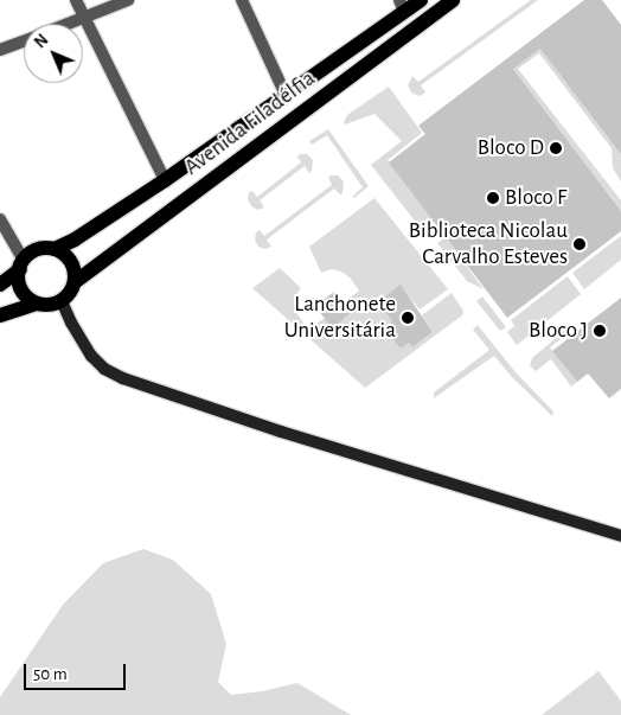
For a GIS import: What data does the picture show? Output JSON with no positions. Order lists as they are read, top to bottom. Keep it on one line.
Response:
{"streets":{"main road":["Avenida Filadélfia"]},"places":["Bloco D","Bloco F","Biblioteca Nicolau Carvalho Esteves","Lanchonete Universitária","Bloco J"],"scale_bar":"50 m","north":"top left"}
